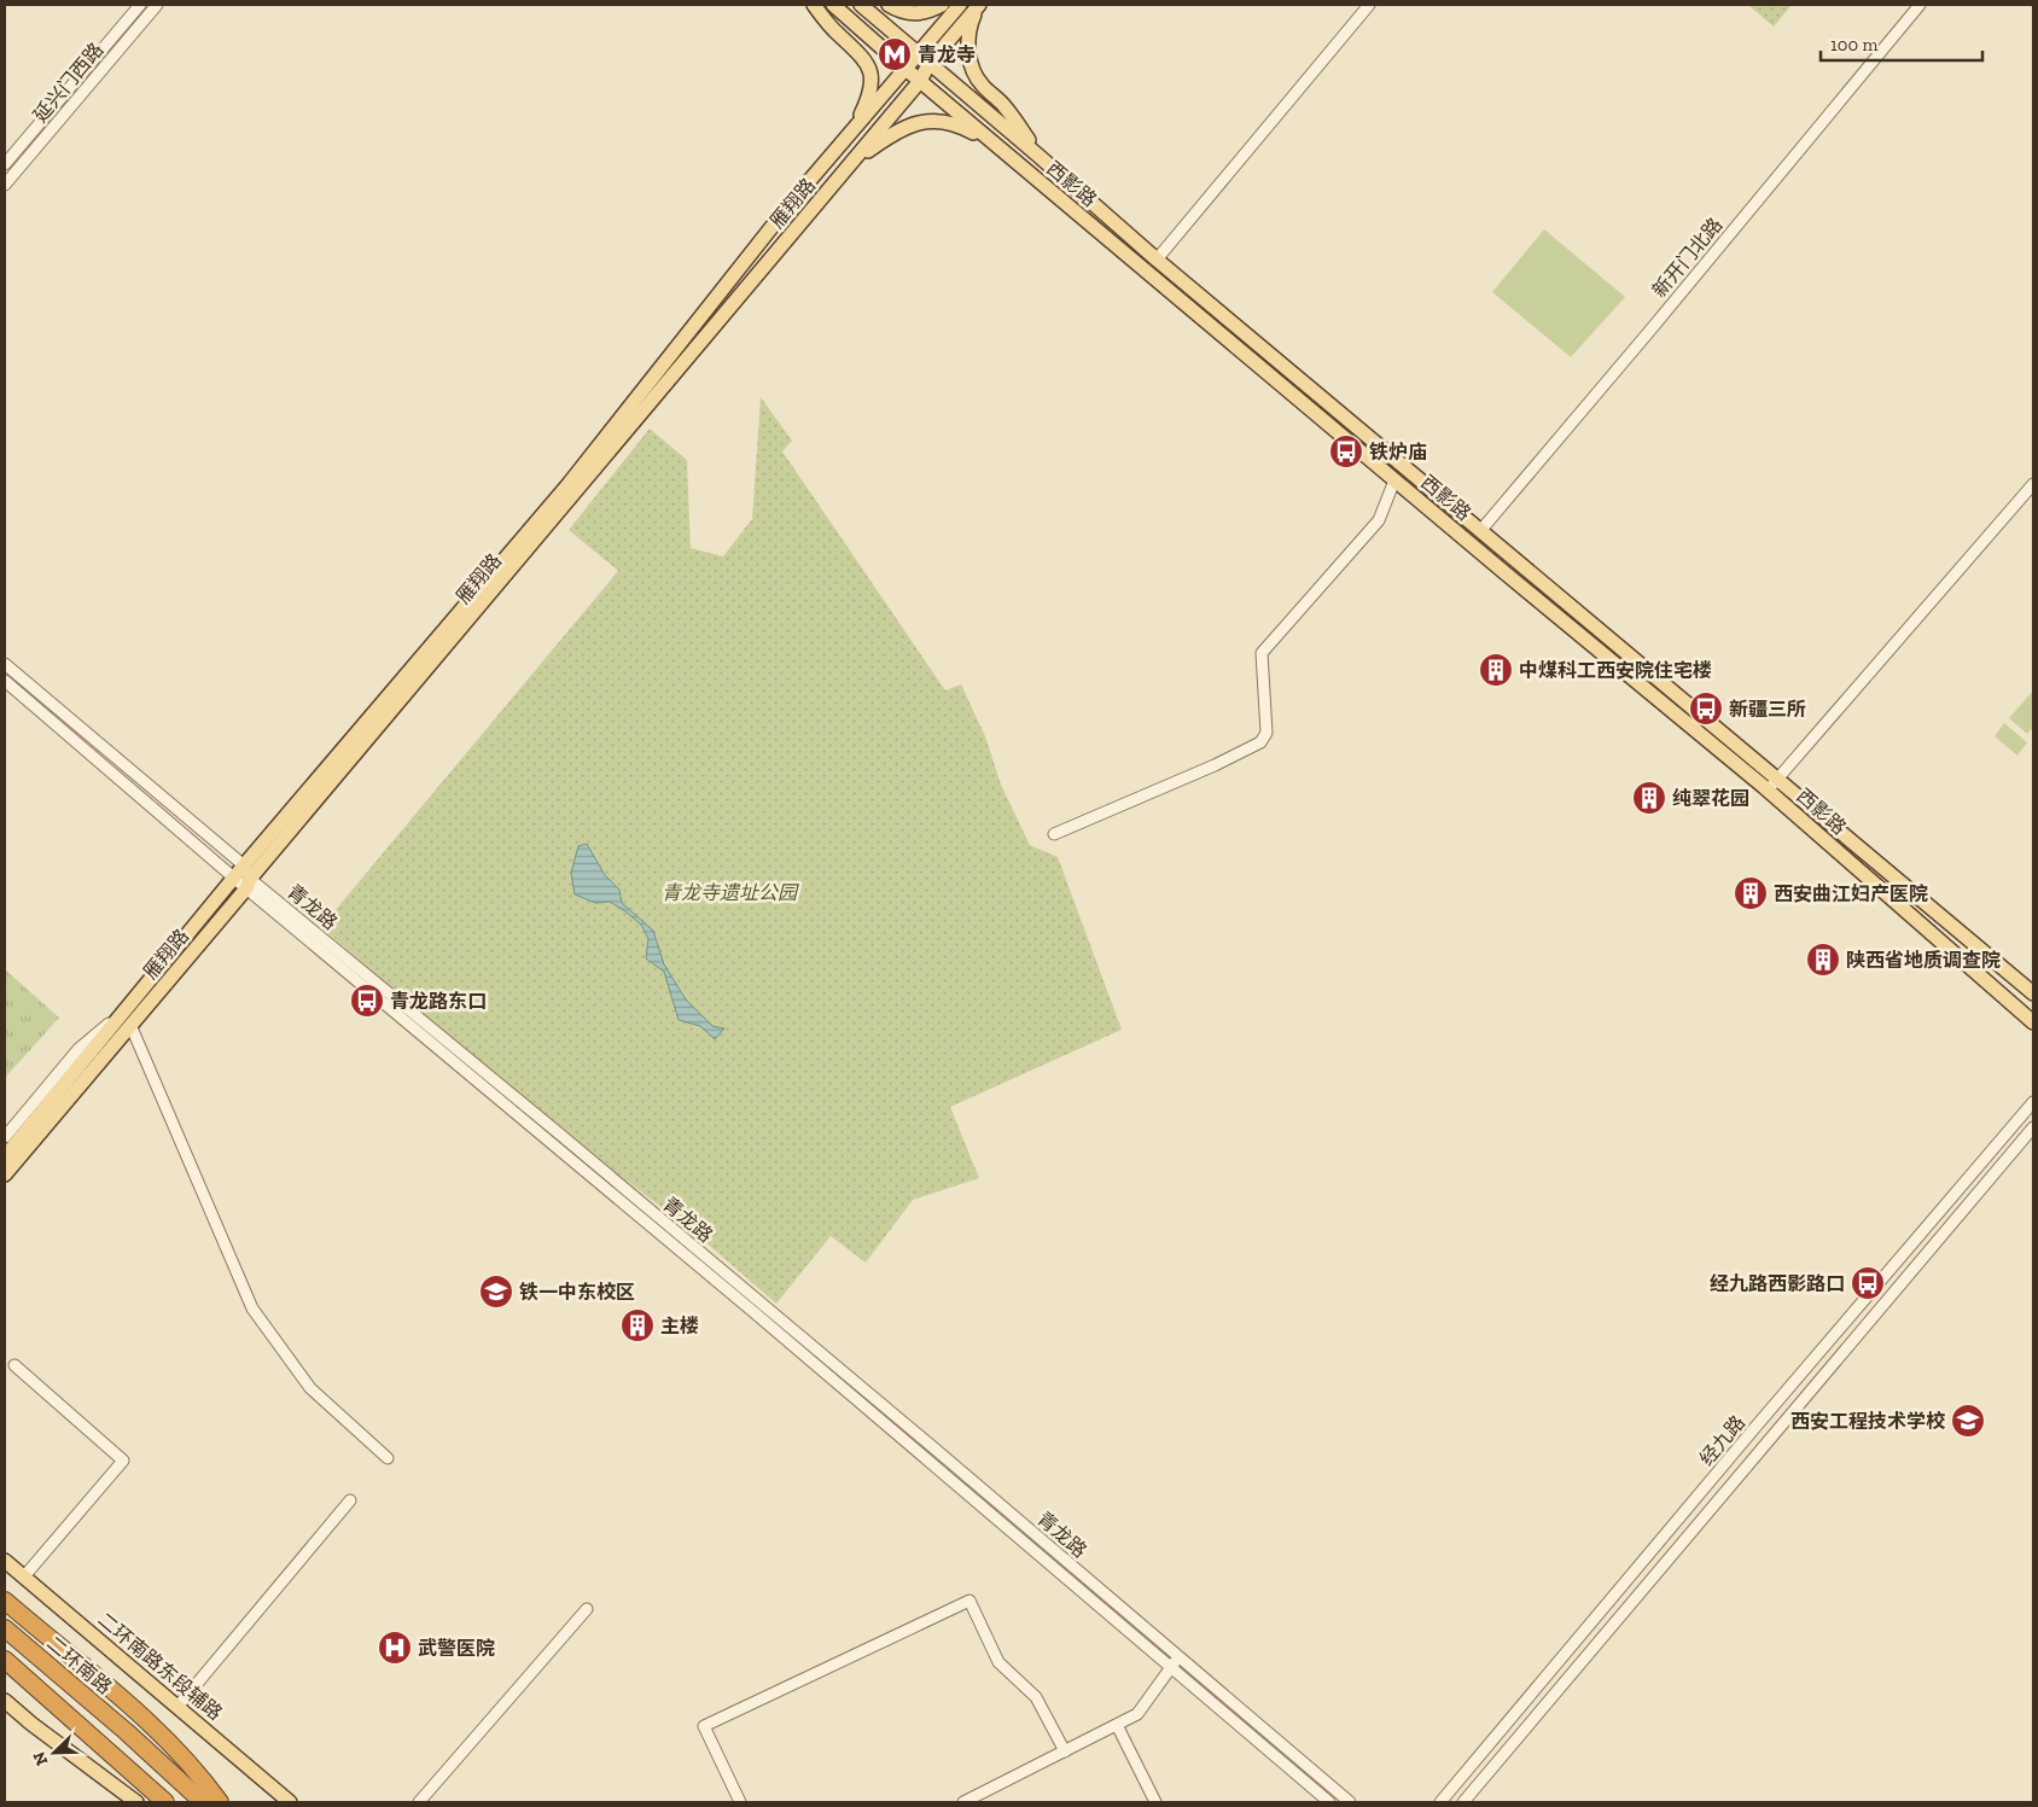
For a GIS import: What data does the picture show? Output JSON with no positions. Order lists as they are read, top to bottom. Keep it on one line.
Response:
{"streets":{"highway":["二环南路"],"main road":["西影路","雁翔路","二环南路东段辅路"],"street":["延兴门西路","新开门北路","青龙路","经九路"]},"crossings":[["西影路","雁翔路"],["西影路","新开门北路"],["雁翔路","青龙路"]],"parks":["青龙寺遗址公园"],"places":{"metro station":["青龙寺"],"bus stop":["铁炉庙","新疆三所","青龙路东口","经九路西影路口"],"building":["中煤科工西安院住宅楼","纯翠花园","西安曲江妇产医院","陕西省地质调查院","主楼"],"school or university":["铁一中东校区","西安工程技术学校"],"hospital":["武警医院"]},"scale_bar":"100 m","north":"bottom left"}
